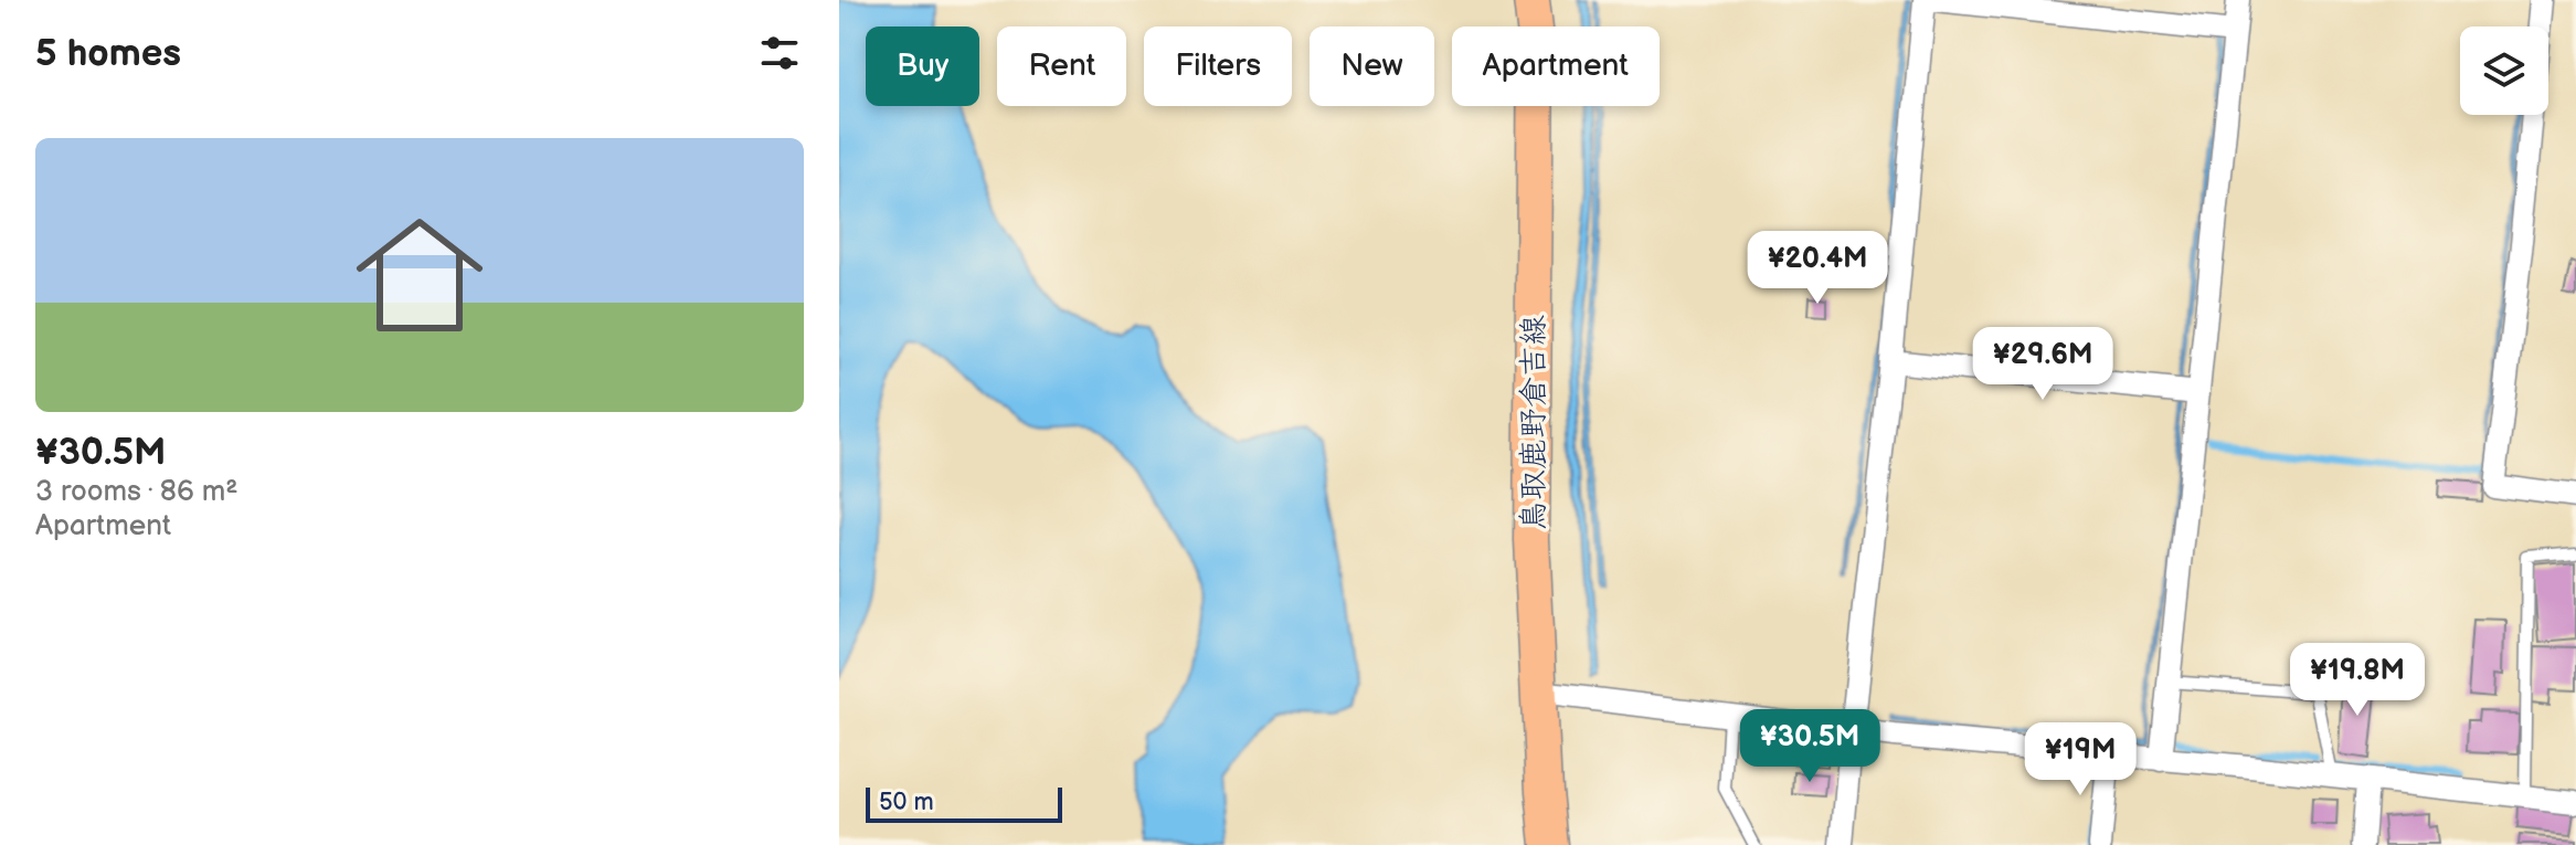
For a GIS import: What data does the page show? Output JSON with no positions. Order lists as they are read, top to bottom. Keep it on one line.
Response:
{"streets":{"main road":["鳥取鹿野倉吉線"]},"scale_bar":"50 m","page":{"heading":"5 homes","chip":["Buy","Rent","Filters","New","Apartment"],"list":[{"name":"¥30.5M","note":"3 rooms · 86 m² · Apartment"}],"price":["¥20.4M","¥29.6M","¥19.8M","¥30.5M","¥19M"],"scale":"50 m"}}
